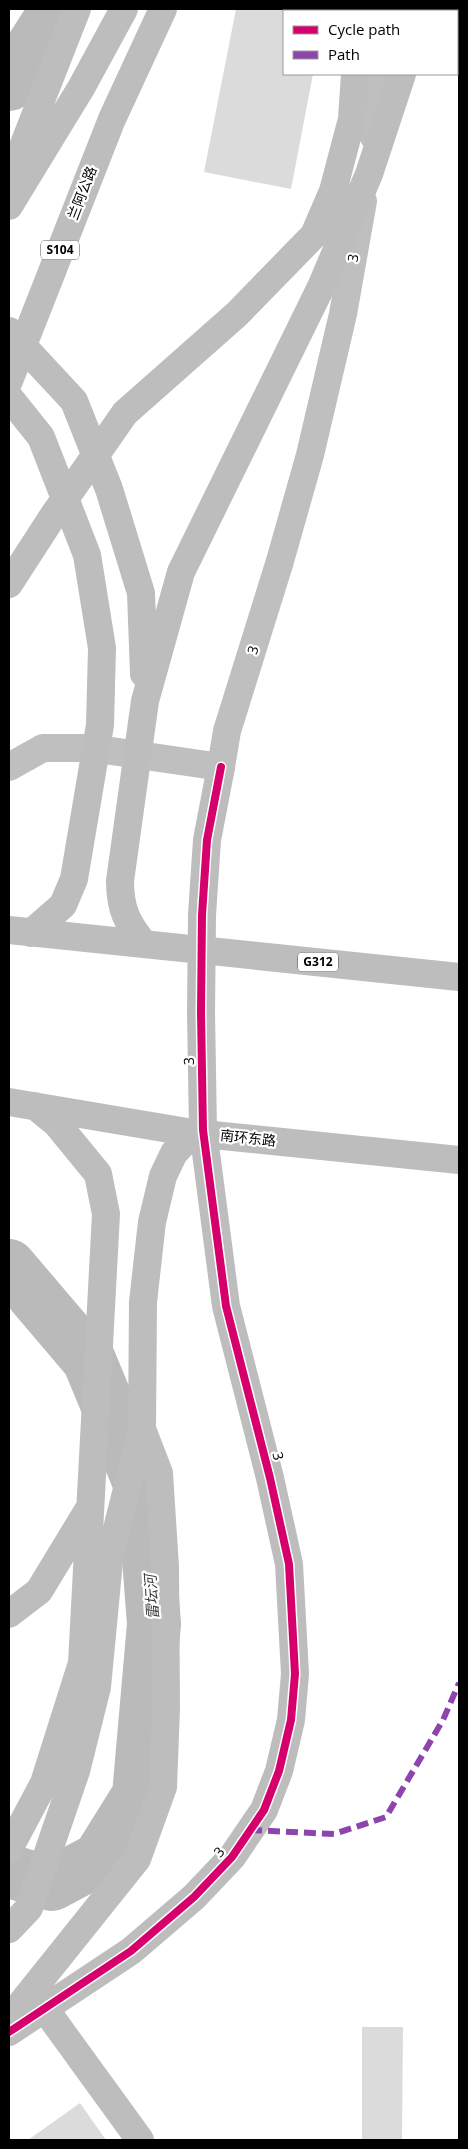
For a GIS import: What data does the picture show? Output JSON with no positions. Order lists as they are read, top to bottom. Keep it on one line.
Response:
{"streets":{"main road":["兰阿公路","S104","3","G312","南环东路"]},"water":["雷坛河"],"legend":["Cycle path","Path"]}
